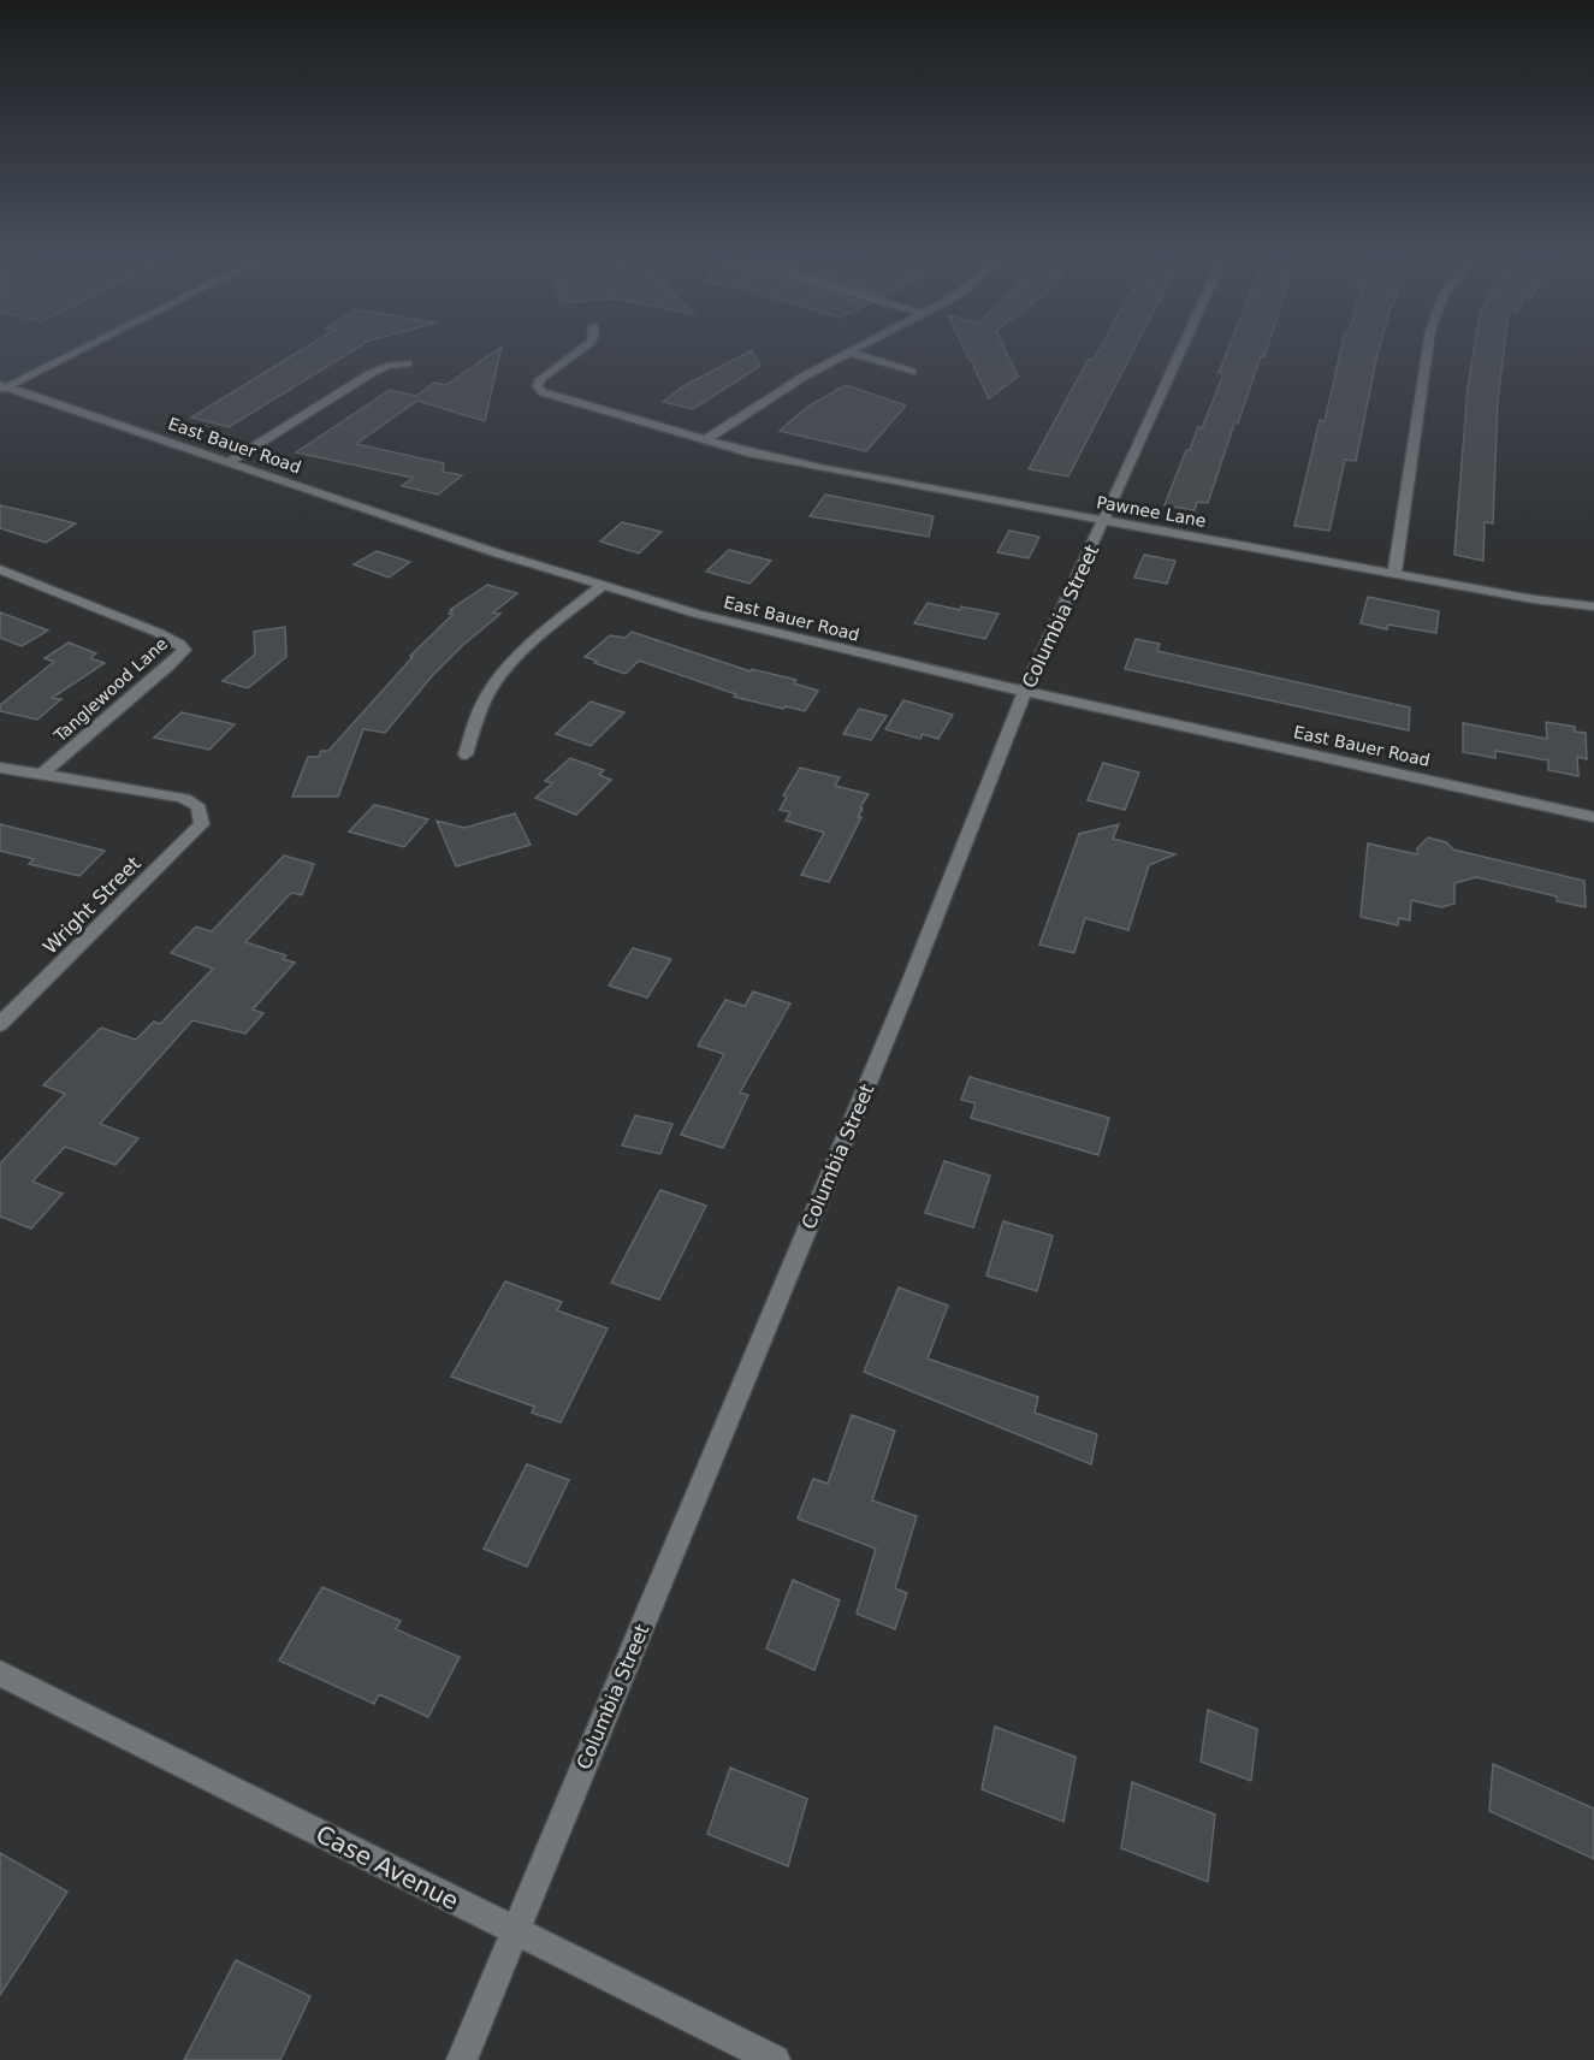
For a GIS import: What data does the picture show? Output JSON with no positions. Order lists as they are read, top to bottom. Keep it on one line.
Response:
{"streets":{"street":["East Bauer Road","Pawnee Lane","Columbia Street","Tanglewood Lane","Wright Street","Case Avenue"]},"crossings":[["East Bauer Road","Columbia Street"],["Pawnee Lane","Columbia Street"],["Columbia Street","Case Avenue"],["Tanglewood Lane","Wright Street"]]}
